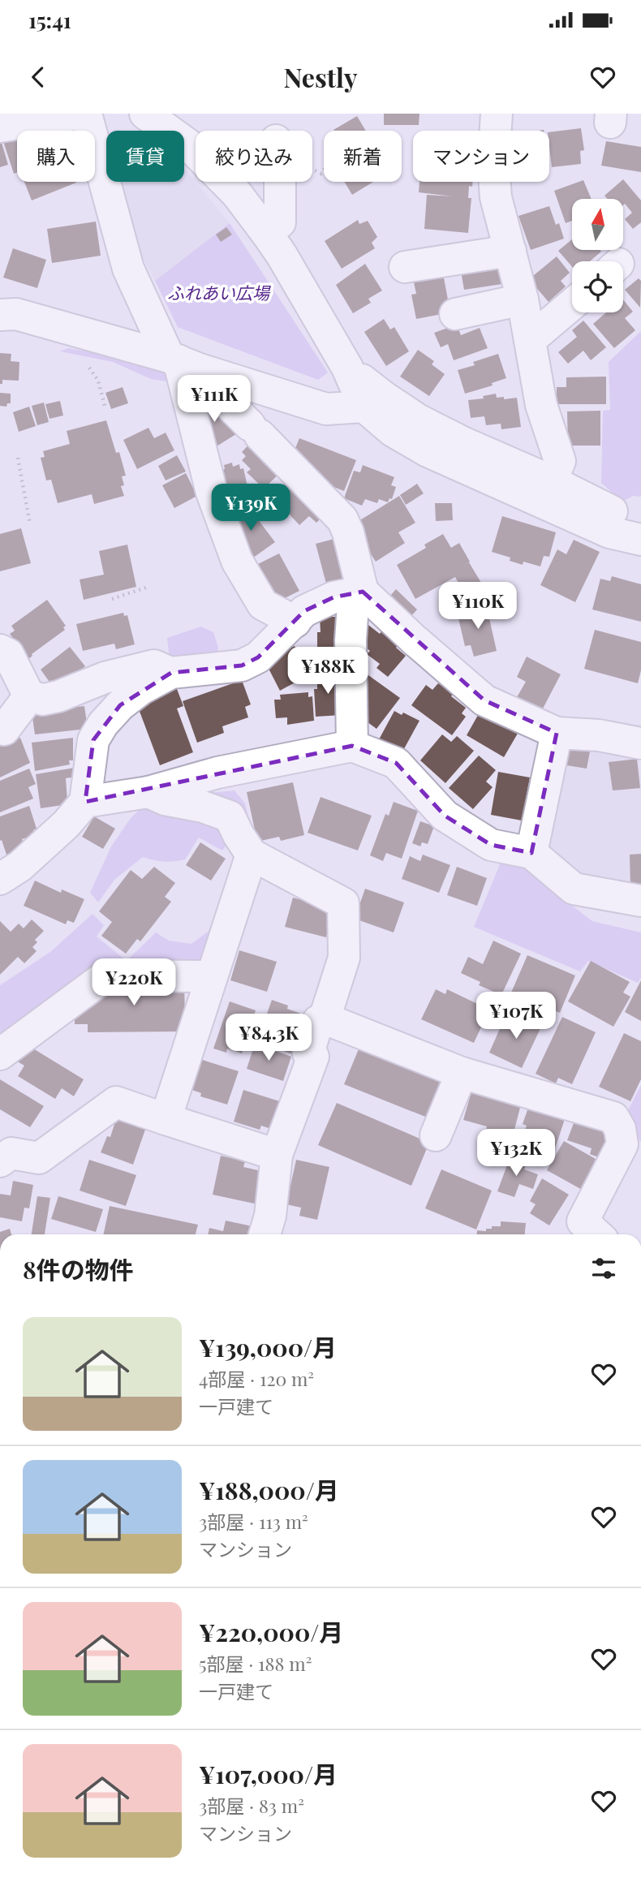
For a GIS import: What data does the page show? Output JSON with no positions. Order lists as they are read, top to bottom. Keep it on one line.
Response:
{"parks":["ふれあい広場"],"north":"top","page":{"status":"15:41","header":"Nestly","chip":["購入","賃貸","絞り込み","新着","マンション"],"price":["¥111K","¥139K","¥110K","¥188K","¥220K","¥107K","¥84.3K","¥132K"],"heading":"8件の物件","list":[{"name":"¥139,000/月","note":"4部屋 · 120 m² · 一戸建て"},{"name":"¥188,000/月","note":"3部屋 · 113 m² · マンション"},{"name":"¥220,000/月","note":"5部屋 · 188 m² · 一戸建て"},{"name":"¥107,000/月","note":"3部屋 · 83 m² · マンション"}]}}
